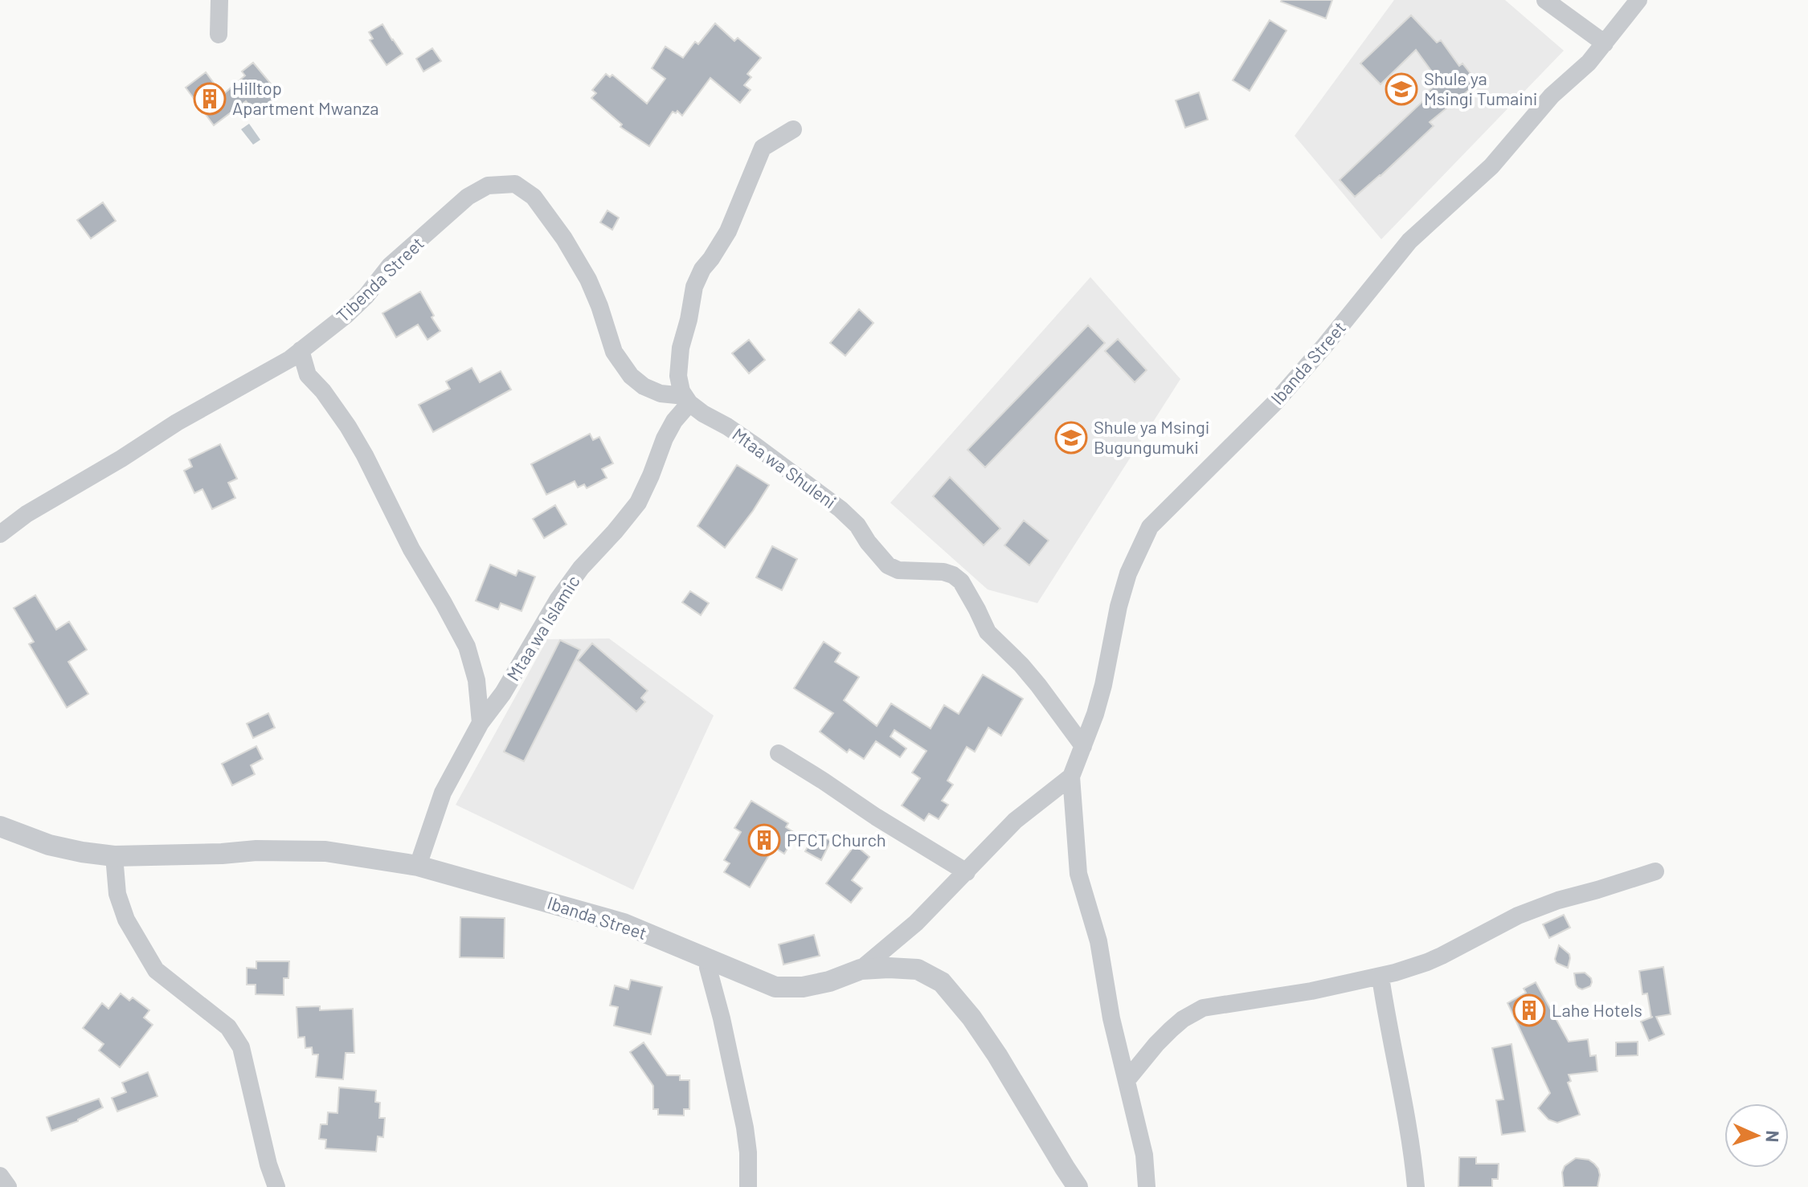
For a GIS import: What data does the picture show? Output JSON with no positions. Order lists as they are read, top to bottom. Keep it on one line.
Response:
{"streets":{"street":["Tibenda Street","Ibanda Street","Mtaa wa Shuleni","Mtaa wa Islamic"]},"crossings":[["Tibenda Street","Mtaa wa Shuleni"],["Tibenda Street","Mtaa wa Islamic"],["Ibanda Street","Mtaa wa Shuleni"],["Ibanda Street","Mtaa wa Islamic"],["Mtaa wa Shuleni","Mtaa wa Islamic"]],"places":{"school or university":["Shule ya Msingi Tumaini","Shule ya Msingi Bugungumuki"],"building":["Hilltop Apartment Mwanza","PFCT Church","Lahe Hotels"]},"north":"right"}
